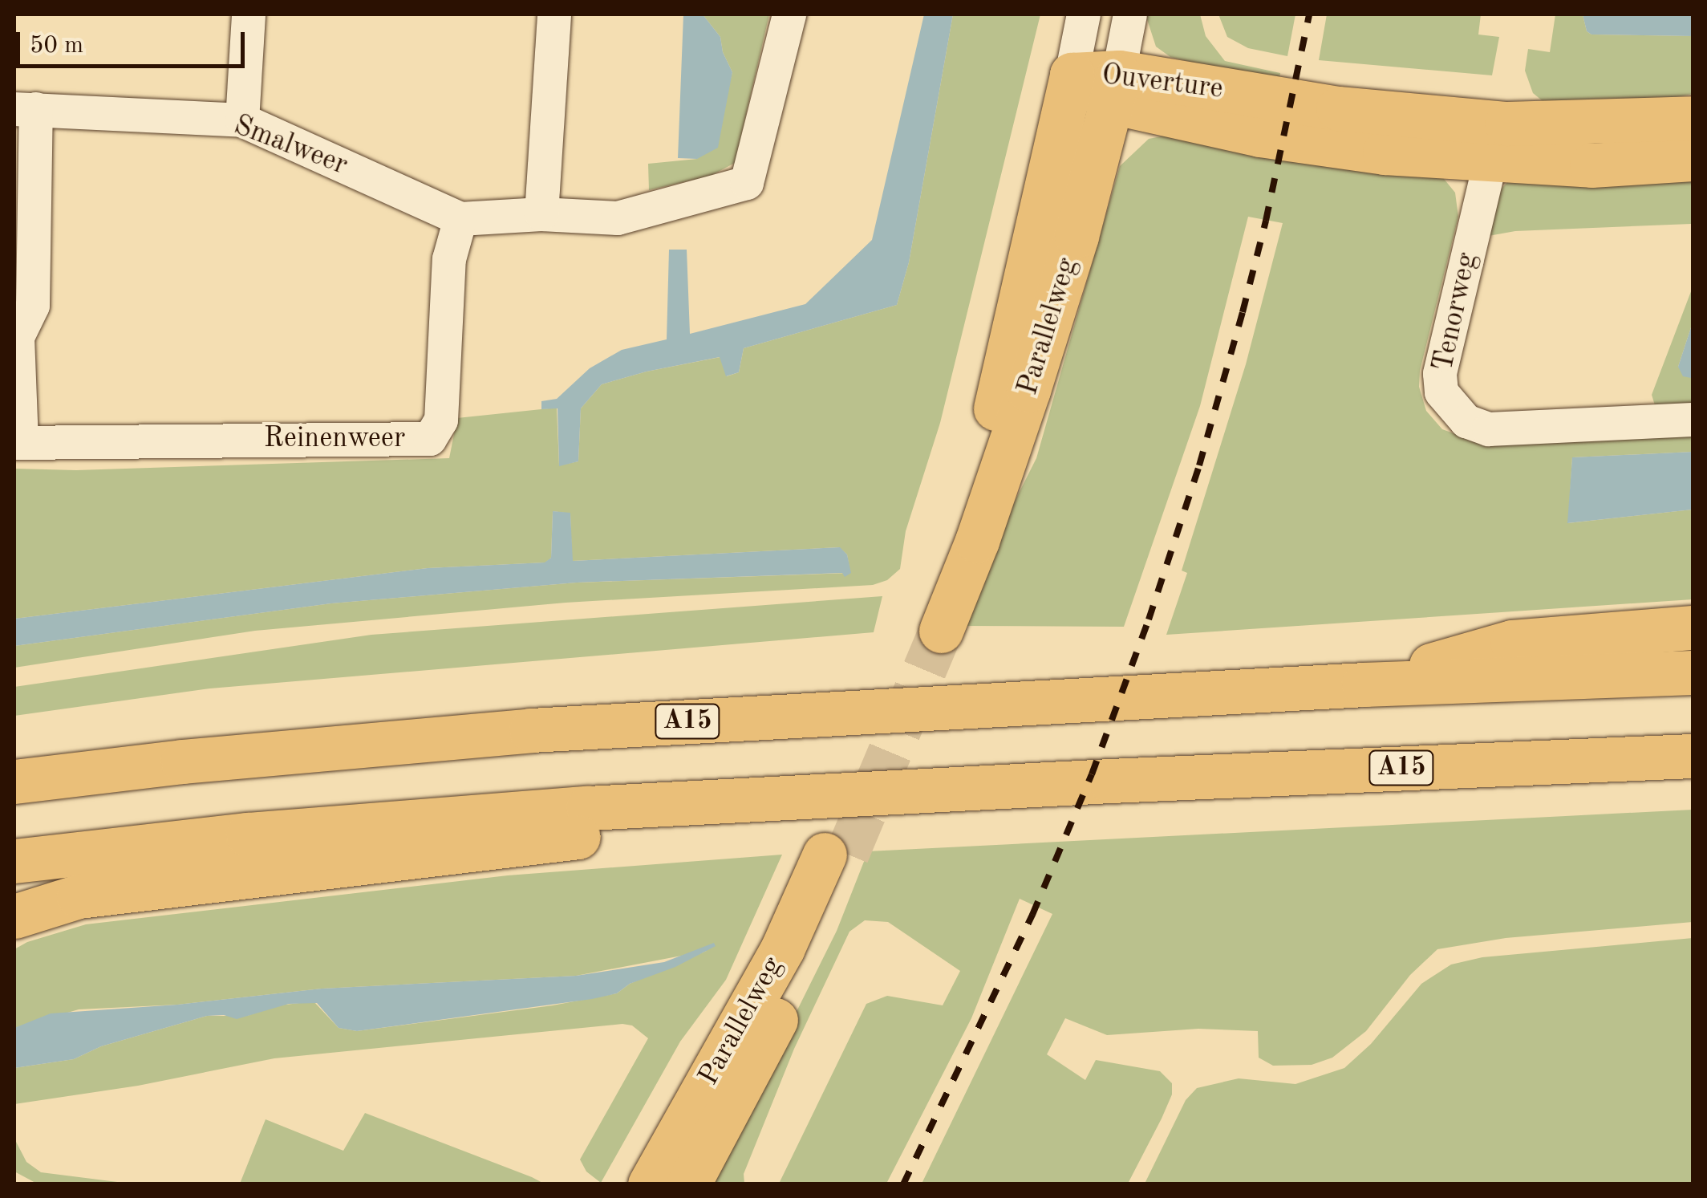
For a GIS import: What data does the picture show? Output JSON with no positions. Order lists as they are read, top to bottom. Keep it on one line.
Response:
{"streets":{"main road":["Ouverture","Parallelweg","A15"],"street":["Smalweer","Tenorweg","Reinenweer"]},"crossings":[["Ouverture","Tenorweg"],["Ouverture","Parallelweg"],["Smalweer","Reinenweer"]],"scale_bar":"50 m"}
